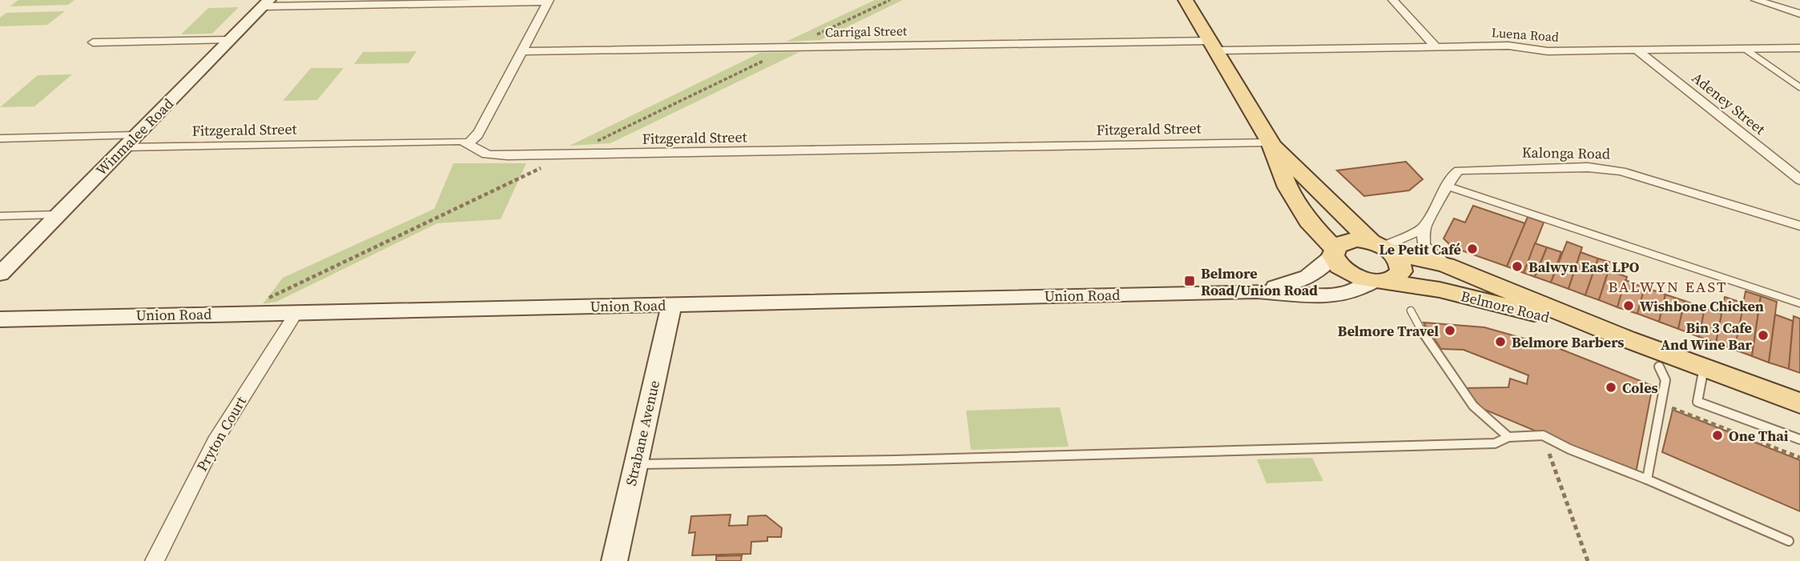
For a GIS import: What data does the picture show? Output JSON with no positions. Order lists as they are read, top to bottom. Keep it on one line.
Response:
{"streets":{"main road":["Winmalee Road","Union Road","Belmore Road","Strabane Avenue"],"street":["Carrigal Street","Luena Road","Adeney Street","Fitzgerald Street","Kalonga Road","Pryton Court"]},"crossings":[["Carrigal Street","Luena Road"],["Carrigal Street","Belmore Road"],["Luena Road","Adeney Street"],["Luena Road","Belmore Road"],["Fitzgerald Street","Winmalee Road"],["Fitzgerald Street","Belmore Road"],["Union Road","Belmore Road"],["Union Road","Strabane Avenue"],["Union Road","Pryton Court"]],"districts":["BALWYN EAST"],"places":{"other":["Le Petit Café","Balwyn East LPO","Wishbone Chicken","Belmore Travel","Bin 3 Cafe And Wine Bar","Belmore Barbers","Coles","One Thai"],"transit":["Belmore Road/Union Road"]}}
